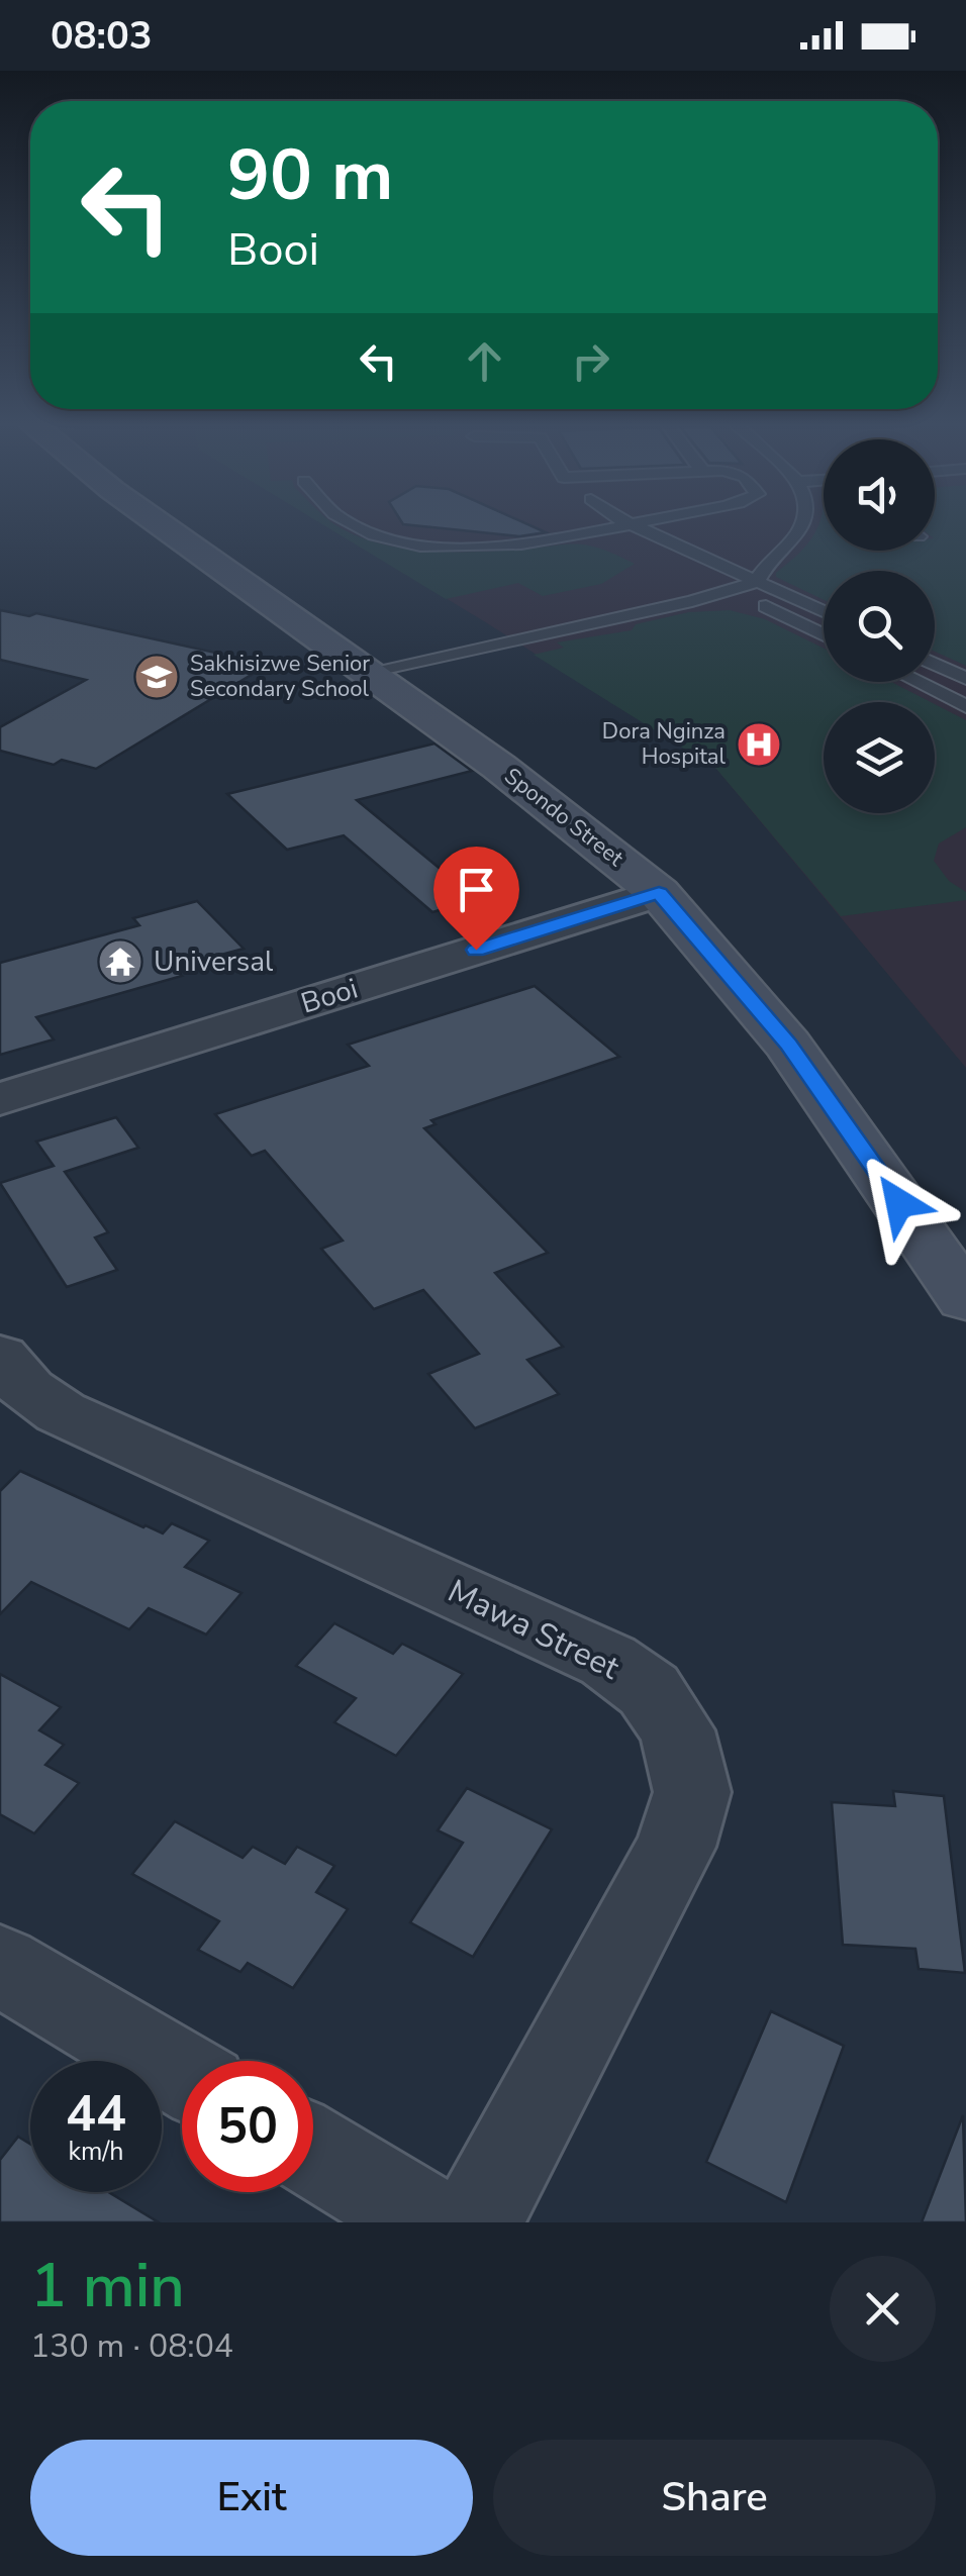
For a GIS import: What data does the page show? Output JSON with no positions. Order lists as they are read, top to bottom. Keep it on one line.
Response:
{"streets":{"main road":["Spondo Street"],"street":["Booi","Mawa Street"]},"crossings":[["Spondo Street","Booi"]],"places":{"school or university":["Sakhisizwe Senior Secondary School"],"hospital":["Dora Nginza Hospital"],"temple":["Universal"]},"page":{"status":"08:03","turn":["90 m","Booi"],"speed":"44 km/h","limit":"50","heading":["1 min","130 m · 08:04"],"buttons":["Exit","Share"]}}
